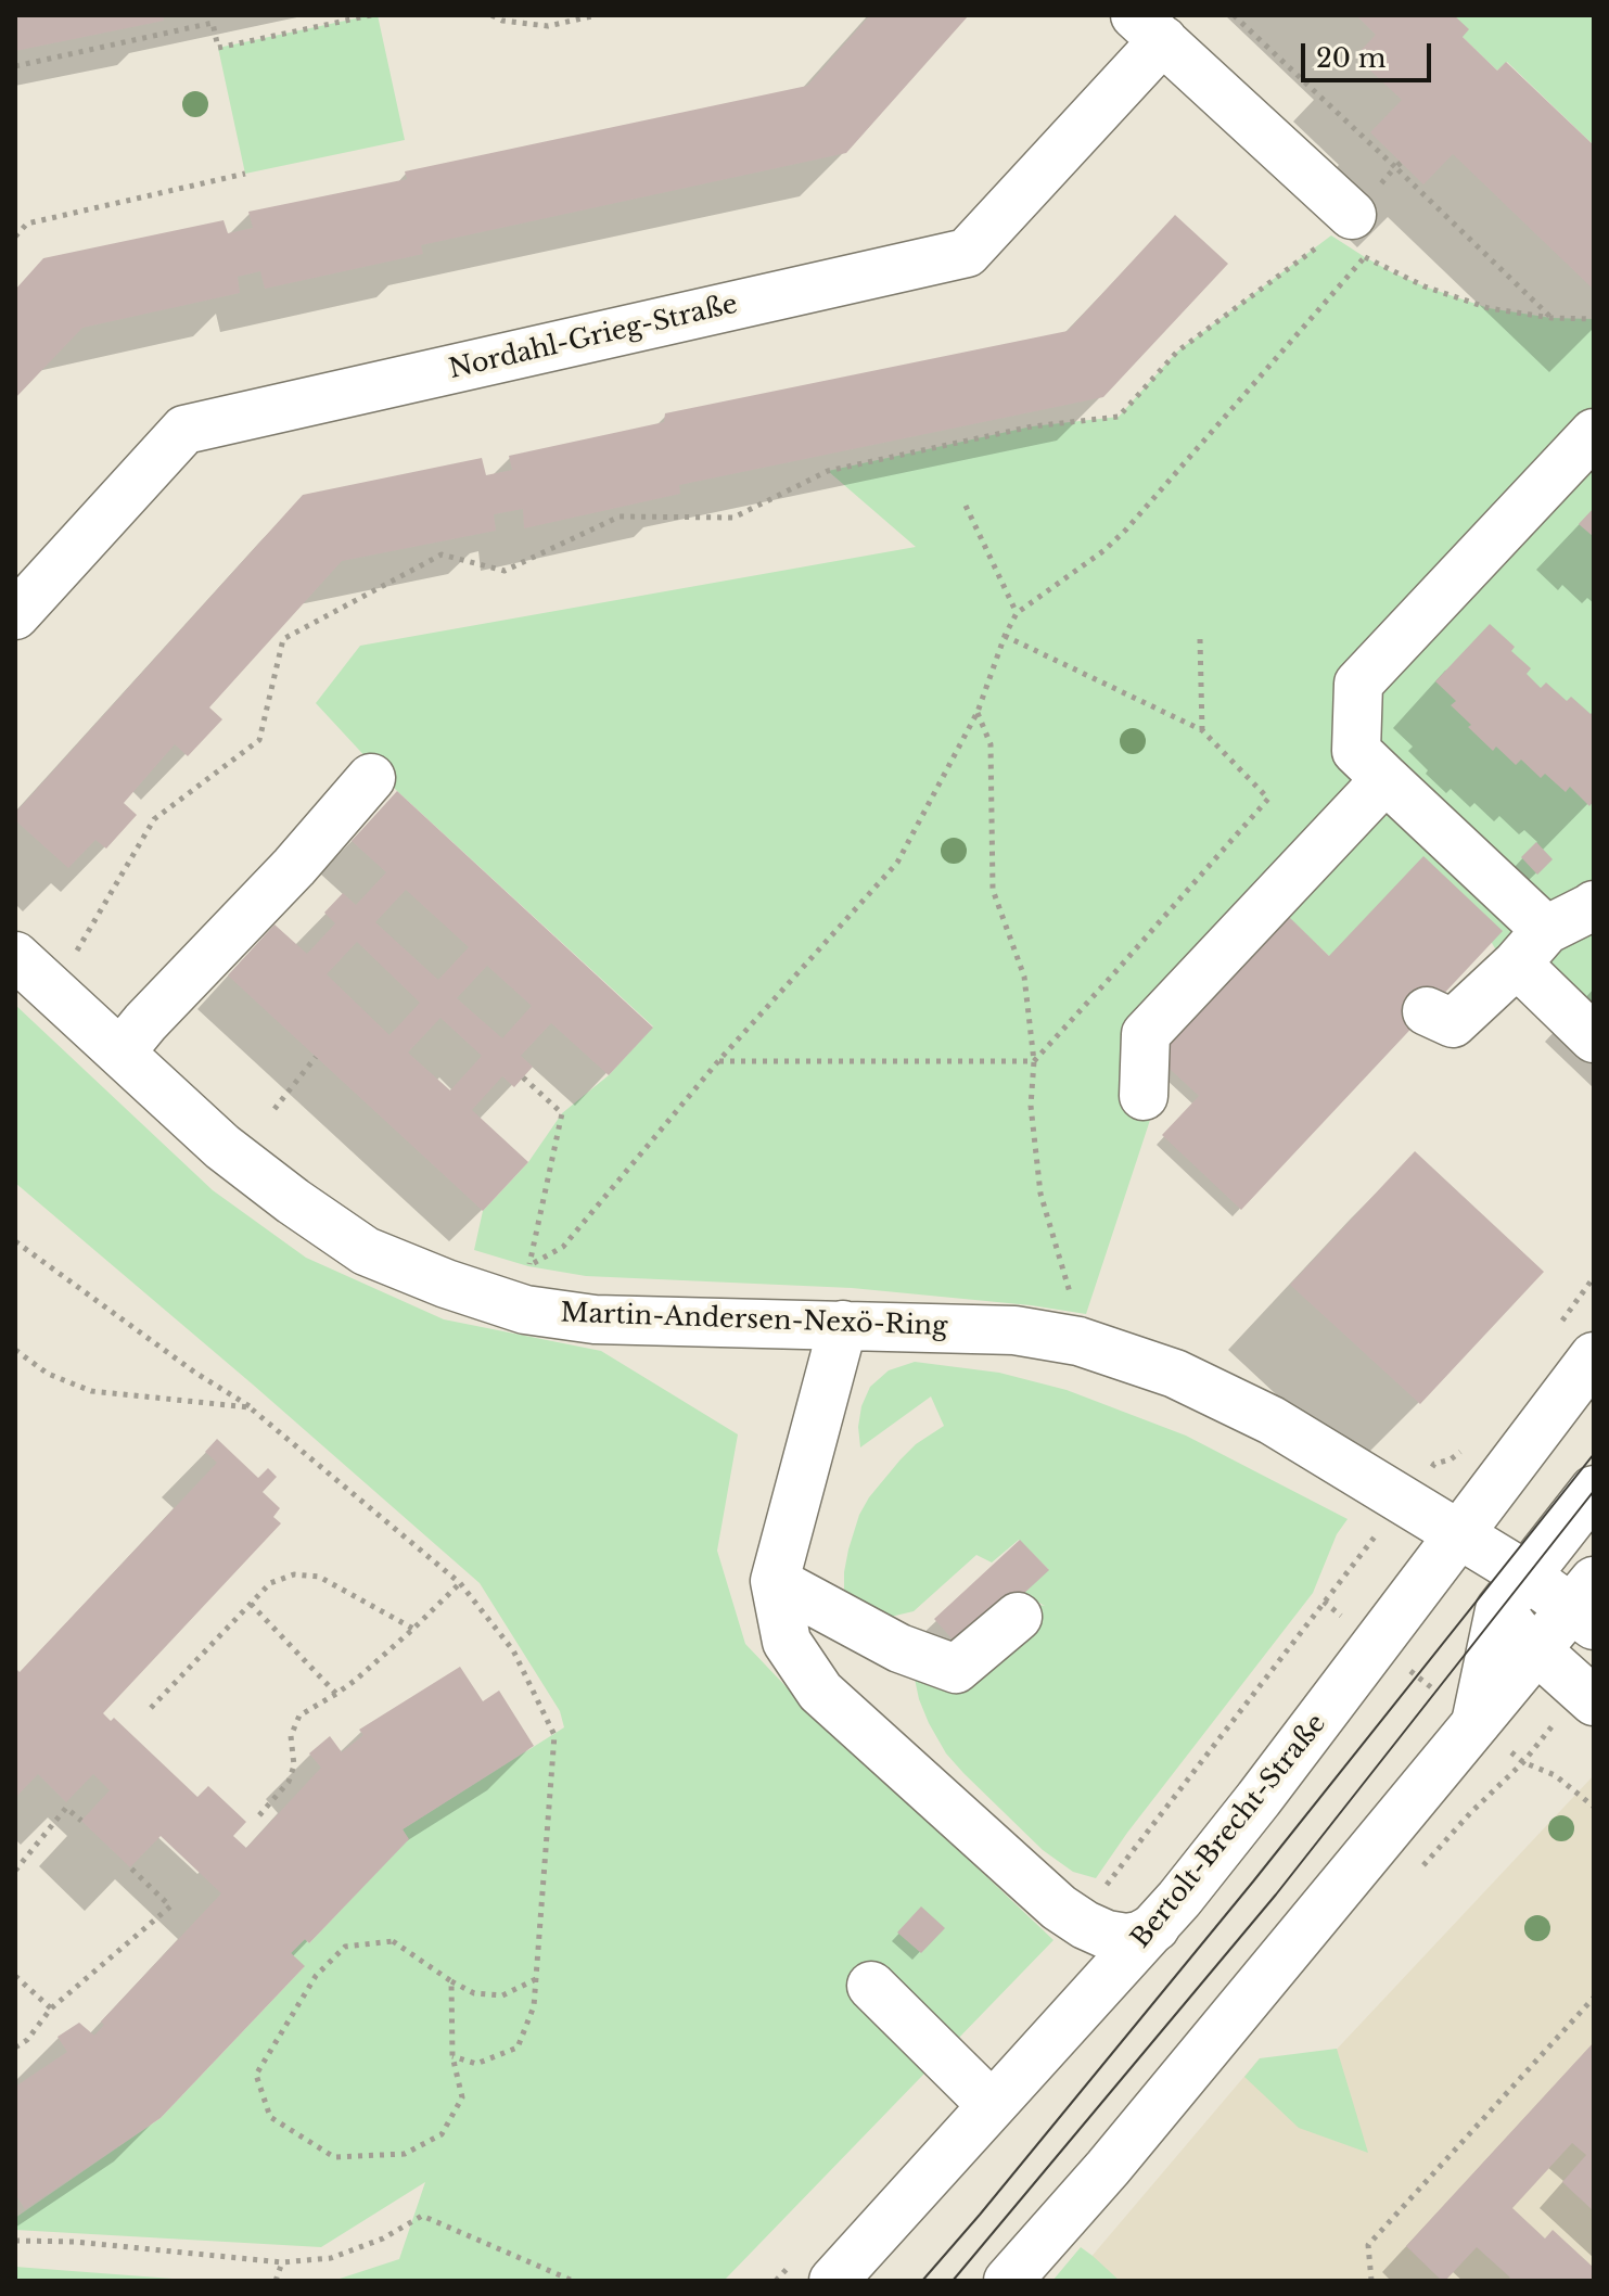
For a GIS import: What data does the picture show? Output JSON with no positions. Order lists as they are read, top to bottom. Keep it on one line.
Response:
{"streets":{"street":["Nordahl-Grieg-Straße","Martin-Andersen-Nexö-Ring","Bertolt-Brecht-Straße"]},"crossings":[["Martin-Andersen-Nexö-Ring","Bertolt-Brecht-Straße"]],"scale_bar":"20 m"}
